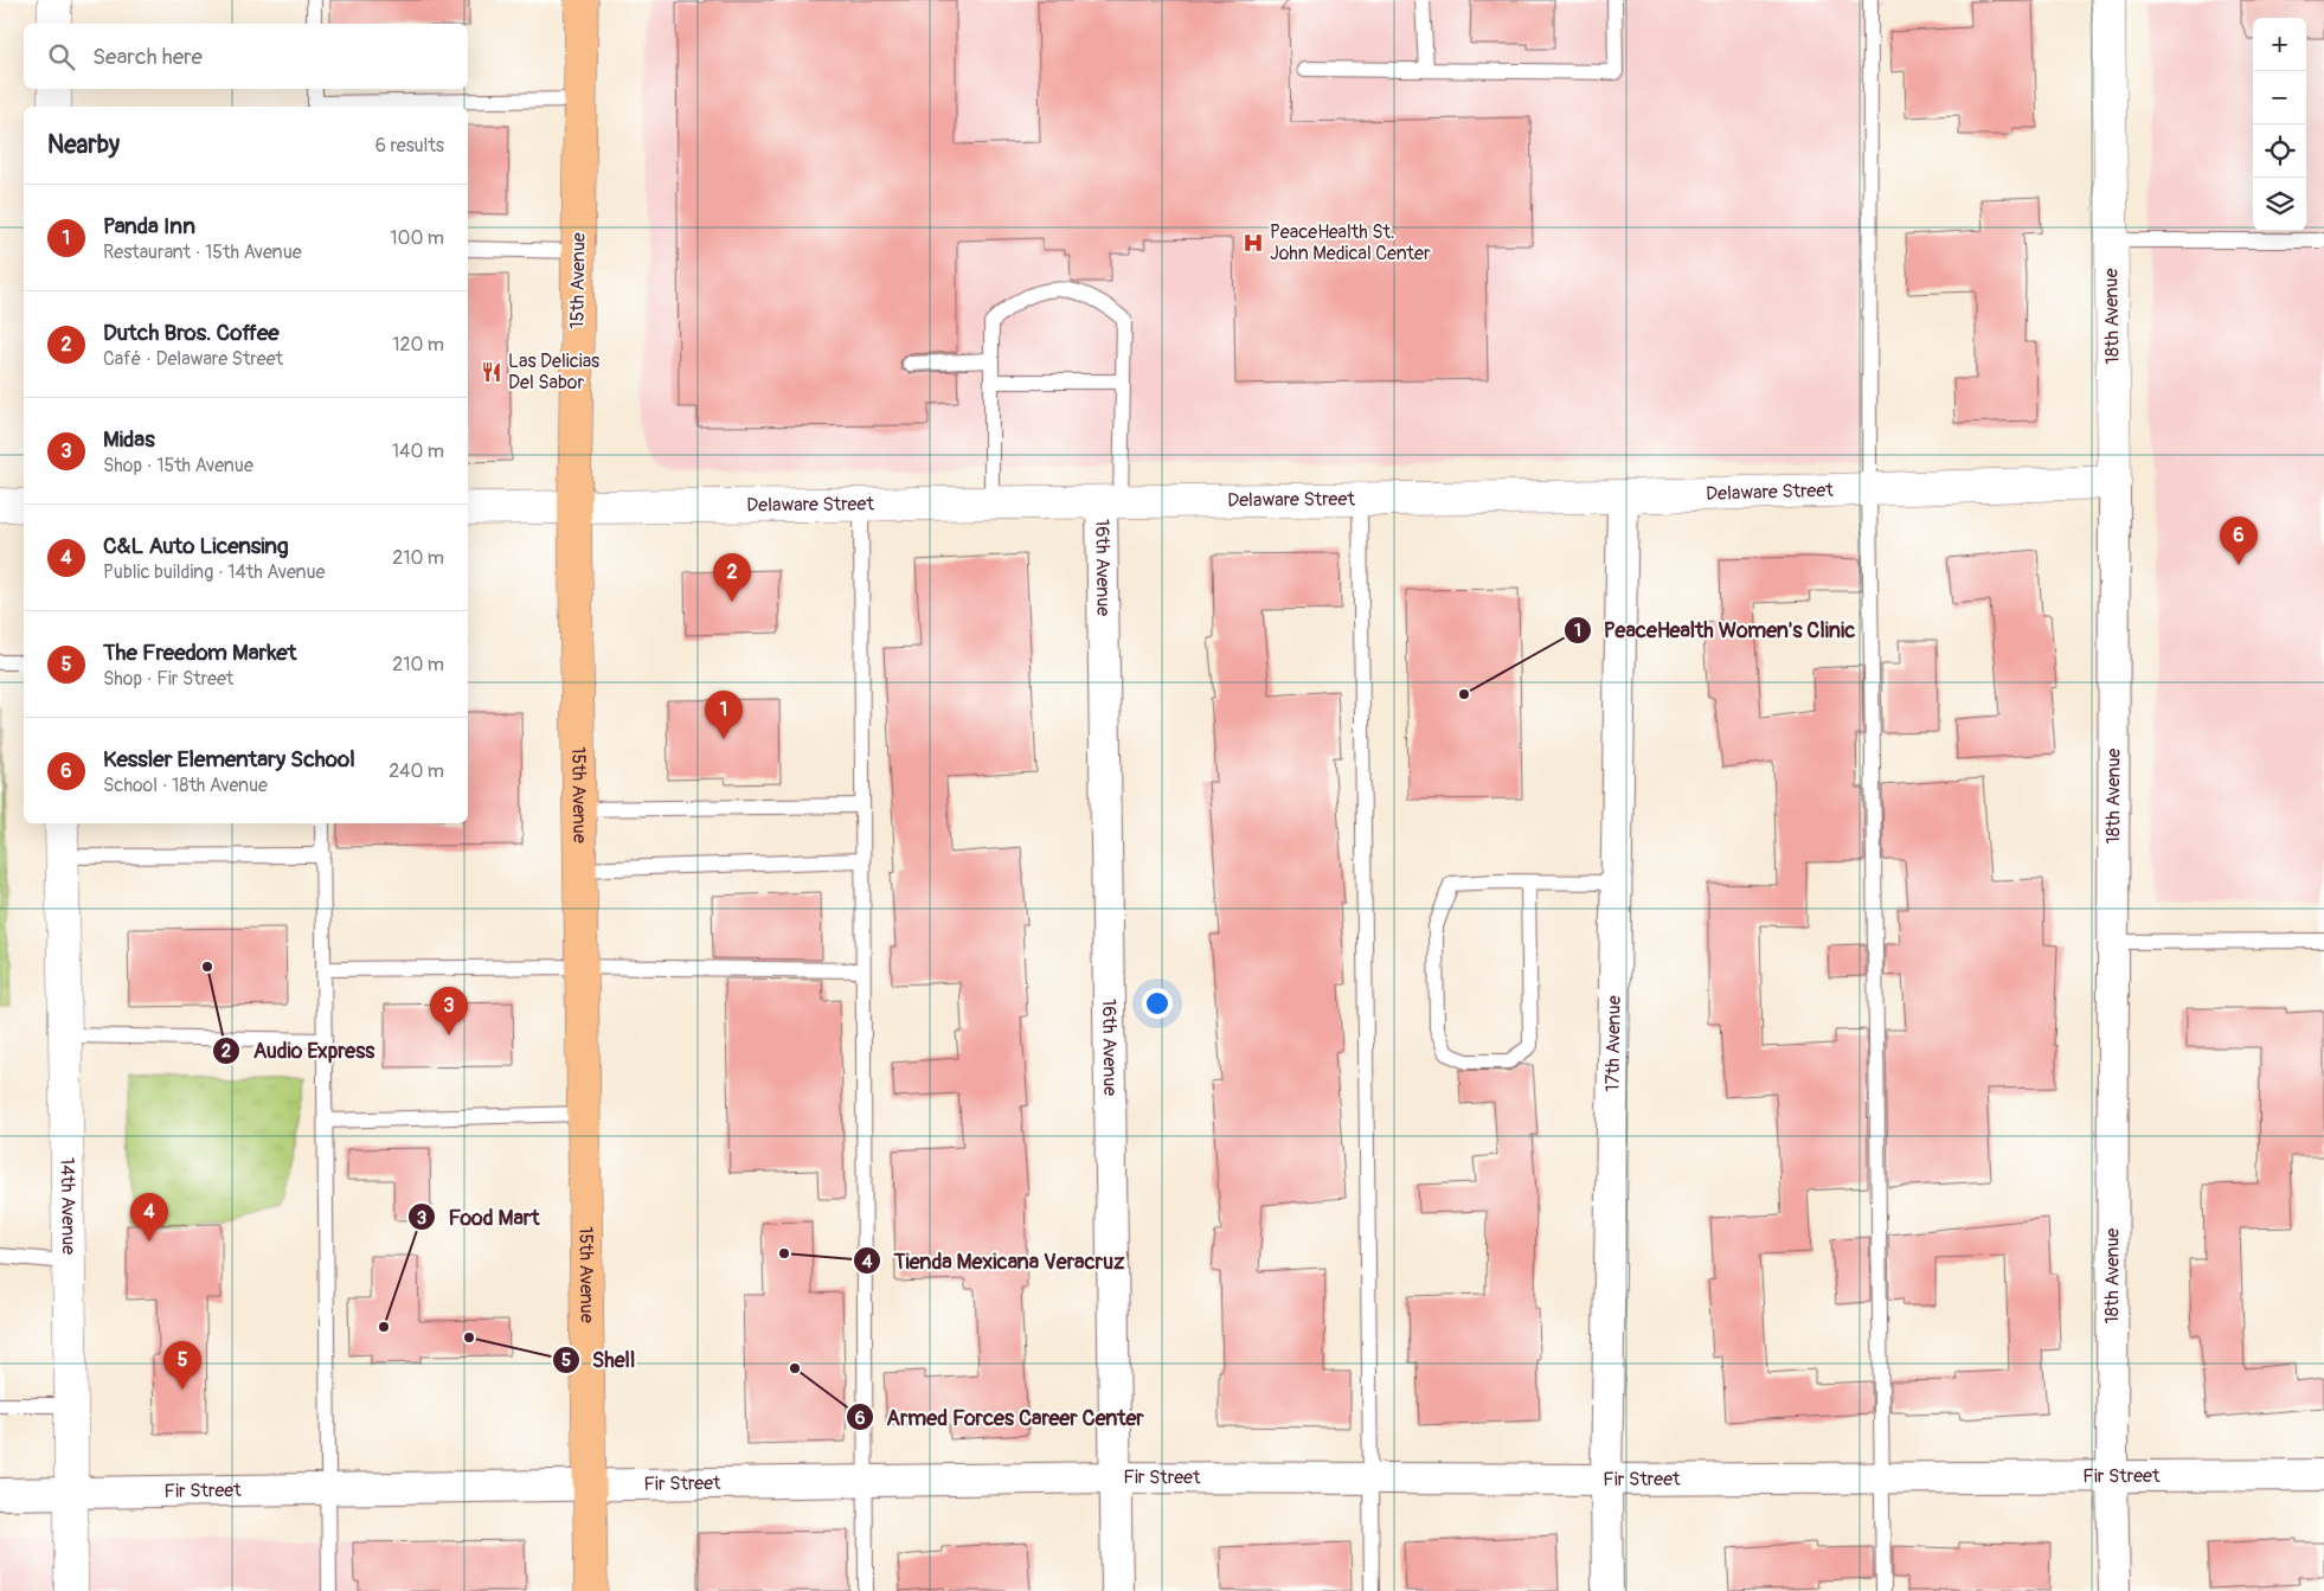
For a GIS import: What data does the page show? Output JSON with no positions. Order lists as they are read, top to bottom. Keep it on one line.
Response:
{"streets":{"main road":["15th Avenue"],"street":["18th Avenue","Delaware Street","16th Avenue","17th Avenue","14th Avenue","Fir Street"]},"crossings":[["15th Avenue","Delaware Street"],["15th Avenue","Fir Street"],["18th Avenue","Delaware Street"],["18th Avenue","Fir Street"],["Delaware Street","16th Avenue"],["Delaware Street","17th Avenue"],["16th Avenue","Fir Street"],["17th Avenue","Fir Street"],["14th Avenue","Fir Street"]],"places":{"hospital":["PeaceHealth St. John Medical Center"],"restaurant":["Las Delicias Del Sabor"],"other":["PeaceHealth Women's Clinic","Audio Express","Tienda Mexicana Veracruz","Food Mart","Shell","Armed Forces Career Center"]},"page":{"map_buttons":["+","−"],"search":"Search here","heading":["Nearby","6 results"],"list":[{"mark":"1","name":"Panda Inn","note":"Restaurant · 15th Avenue","value":"100 m"},{"mark":"2","name":"Dutch Bros. Coffee","note":"Café · Delaware Street","value":"120 m"},{"mark":"3","name":"Midas","note":"Shop · 15th Avenue","value":"140 m"},{"mark":"4","name":"C&L Auto Licensing","note":"Public building · 14th Avenue","value":"210 m"},{"mark":"5","name":"The Freedom Market","note":"Shop · Fir Street","value":"210 m"},{"mark":"6","name":"Kessler Elementary School","note":"School · 18th Avenue","value":"240 m"}],"pins":["6","2","1","3","4","5"]}}
